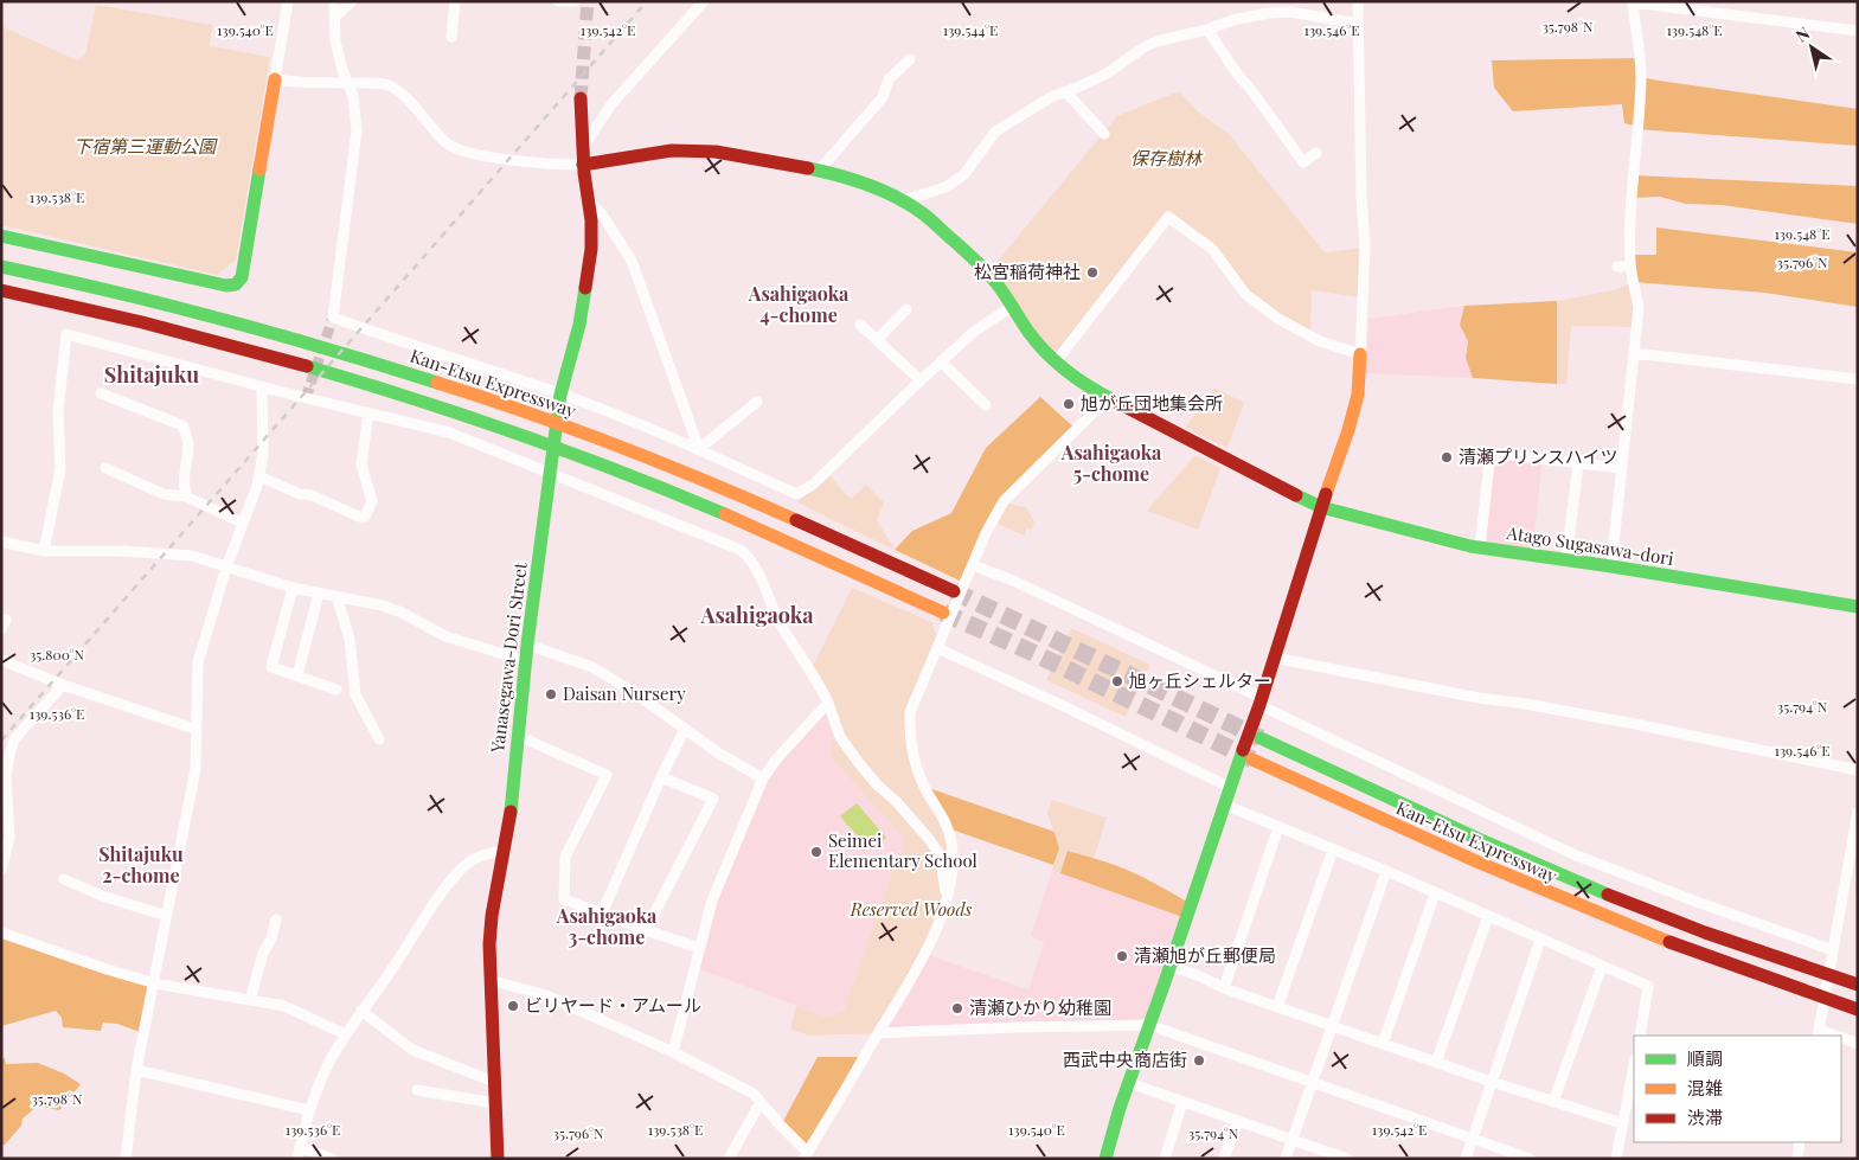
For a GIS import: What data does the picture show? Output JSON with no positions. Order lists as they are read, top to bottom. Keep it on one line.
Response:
{"streets":{"main road":["Kan-Etsu Expressway","Atago Sugasawa-dori","Yanasegawa-Dori Street"]},"crossings":[["Atago Sugasawa-dori","Yanasegawa-Dori Street"]],"districts":["Asahigaoka 4-chome","Shitajuku","Asahigaoka 5-chome","Asahigaoka","Shitajuku 2-chome","Asahigaoka 3-chome"],"parks":["下宿第三運動公園","保存樹林","Reserved Woods"],"places":["松宮稲荷神社","旭が丘団地集会所","清瀬プリンスハイツ","旭ヶ丘シェルター","Daisan Nursery","Seimei Elementary School","清瀬旭が丘郵便局","ビリヤード・アムール","清瀬ひかり幼稚園","西武中央商店街"],"legend":["順調","混雑","渋滞"],"north":"top left","coordinates":["35.798°N","139.548°E","139.540°E","139.542°E","139.544°E","139.546°E","139.538°E","35.796°N","35.800°N","35.794°N","139.536°E"]}
